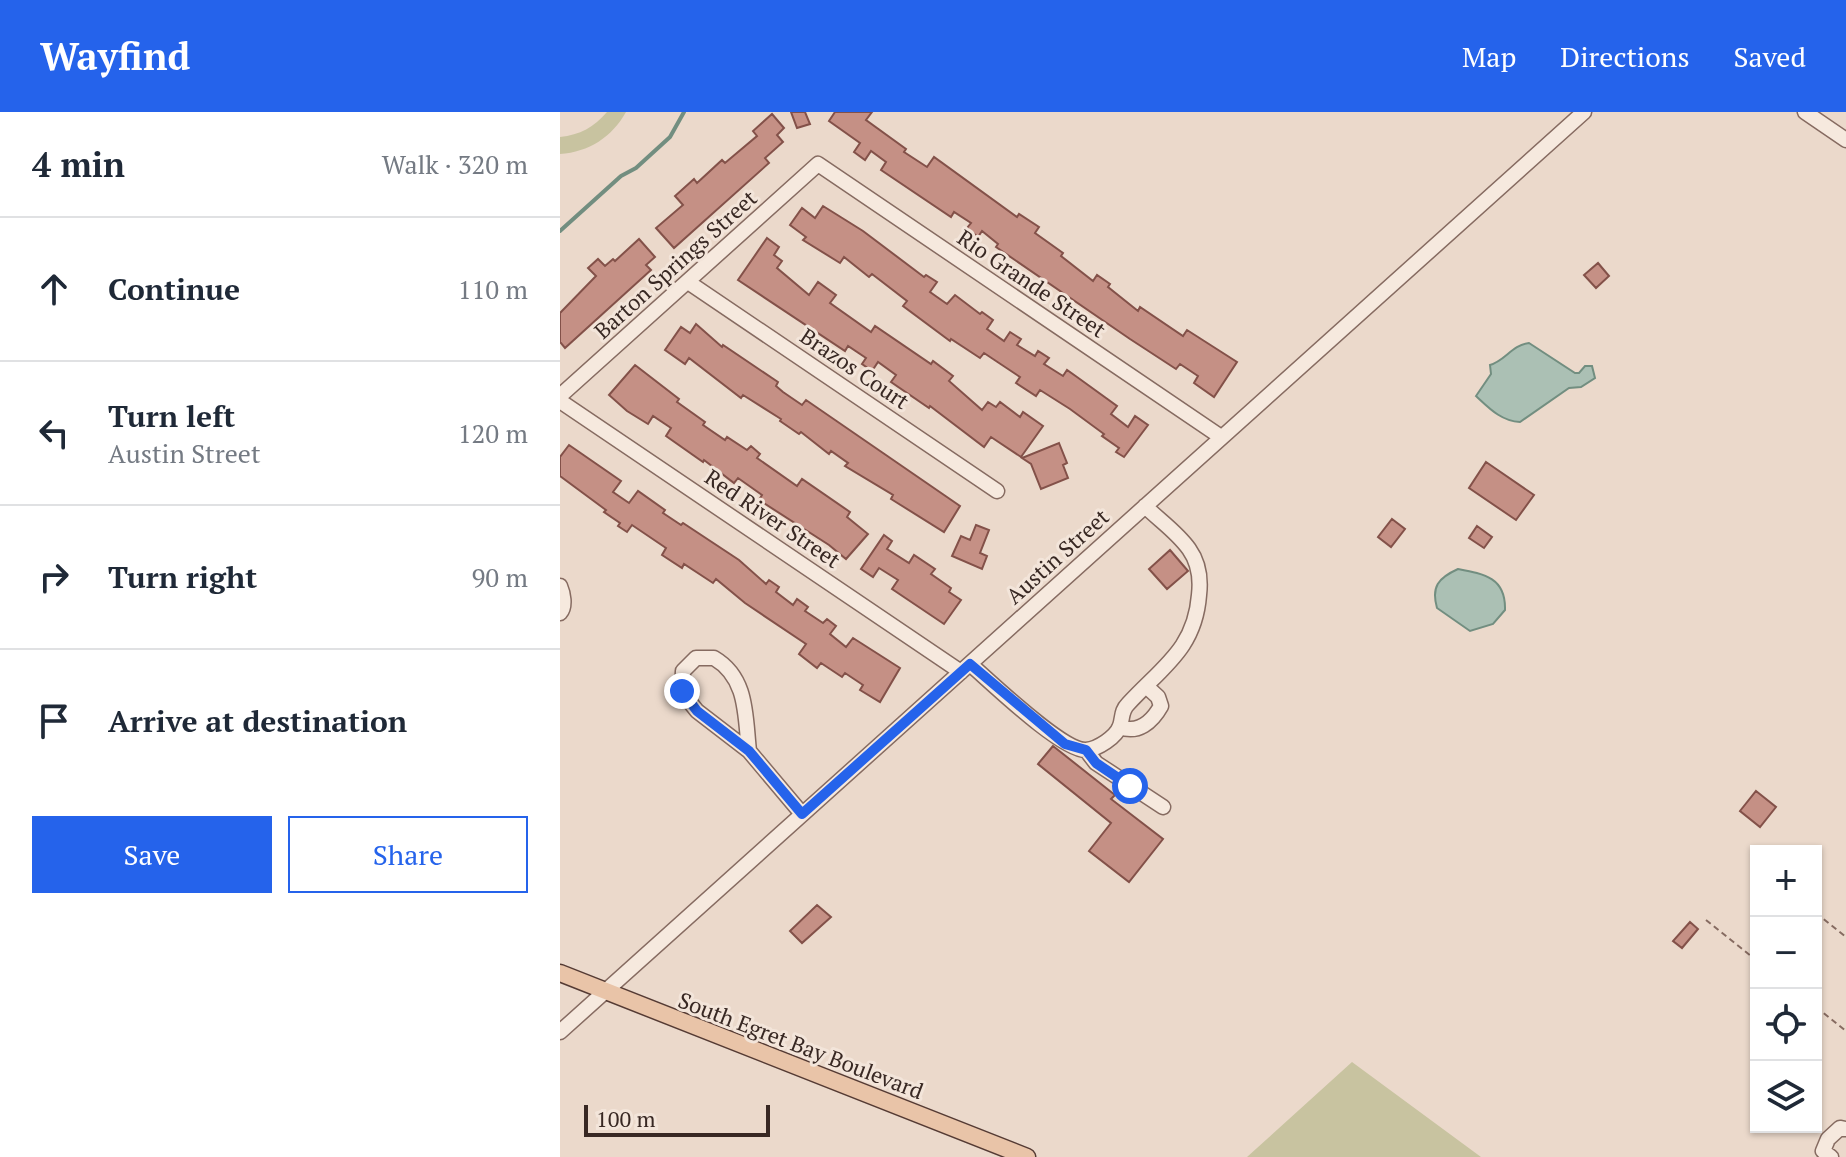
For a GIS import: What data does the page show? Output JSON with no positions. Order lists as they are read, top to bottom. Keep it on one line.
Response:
{"streets":{"main road":["South Egret Bay Boulevard"],"street":["Barton Springs Street","Rio Grande Street","Brazos Court","Red River Street","Austin Street"]},"crossings":[["Barton Springs Street","Rio Grande Street"],["Barton Springs Street","Brazos Court"],["Barton Springs Street","Red River Street"],["Rio Grande Street","Austin Street"],["Red River Street","Austin Street"],["Austin Street","South Egret Bay Boulevard"]],"scale_bar":"100 m","page":{"header":"Wayfind","nav":["Map","Directions","Saved"],"heading":["4 min","Walk · 320 m"],"list":[["Continue","110 m"],["Turn left","Austin Street","120 m"],["Turn right","90 m"],"Arrive at destination"],"buttons":["Save","Share"],"map_buttons":["+","−"],"scale":"100 m"}}
